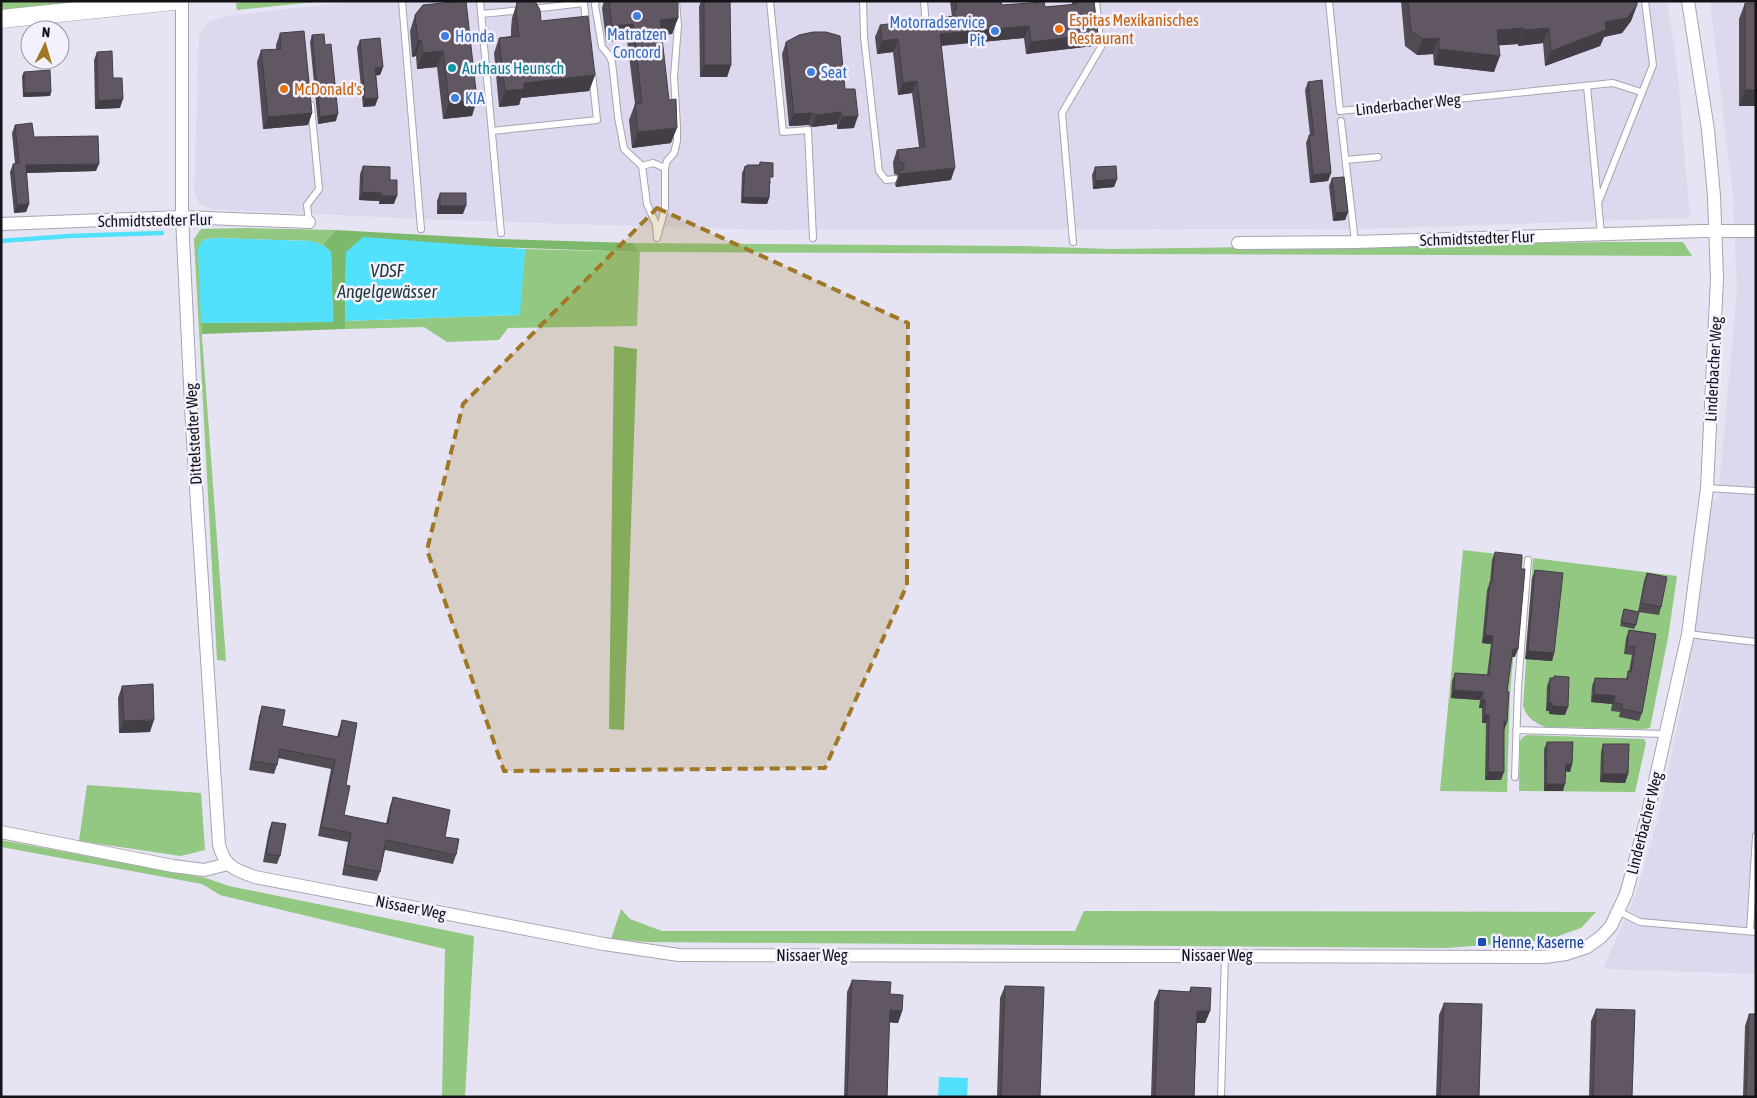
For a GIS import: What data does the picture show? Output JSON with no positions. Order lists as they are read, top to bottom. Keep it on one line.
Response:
{"streets":{"street":["Linderbacher Weg","Schmidtstedter Flur","Dittelstedter Weg","Nissaer Weg"]},"crossings":[["Linderbacher Weg","Schmidtstedter Flur"],["Linderbacher Weg","Nissaer Weg"],["Schmidtstedter Flur","Dittelstedter Weg"],["Dittelstedter Weg","Nissaer Weg"]],"water":["VDSF Angelgewässer"],"places":{"other":["Matratzen Concord","Espitas Mexikanisches Restaurant","Motorradservice Pit","Honda","Authaus Heunsch","Seat","McDonald's","KIA"],"transit":["Henne, Kaserne"]},"north":"top"}
